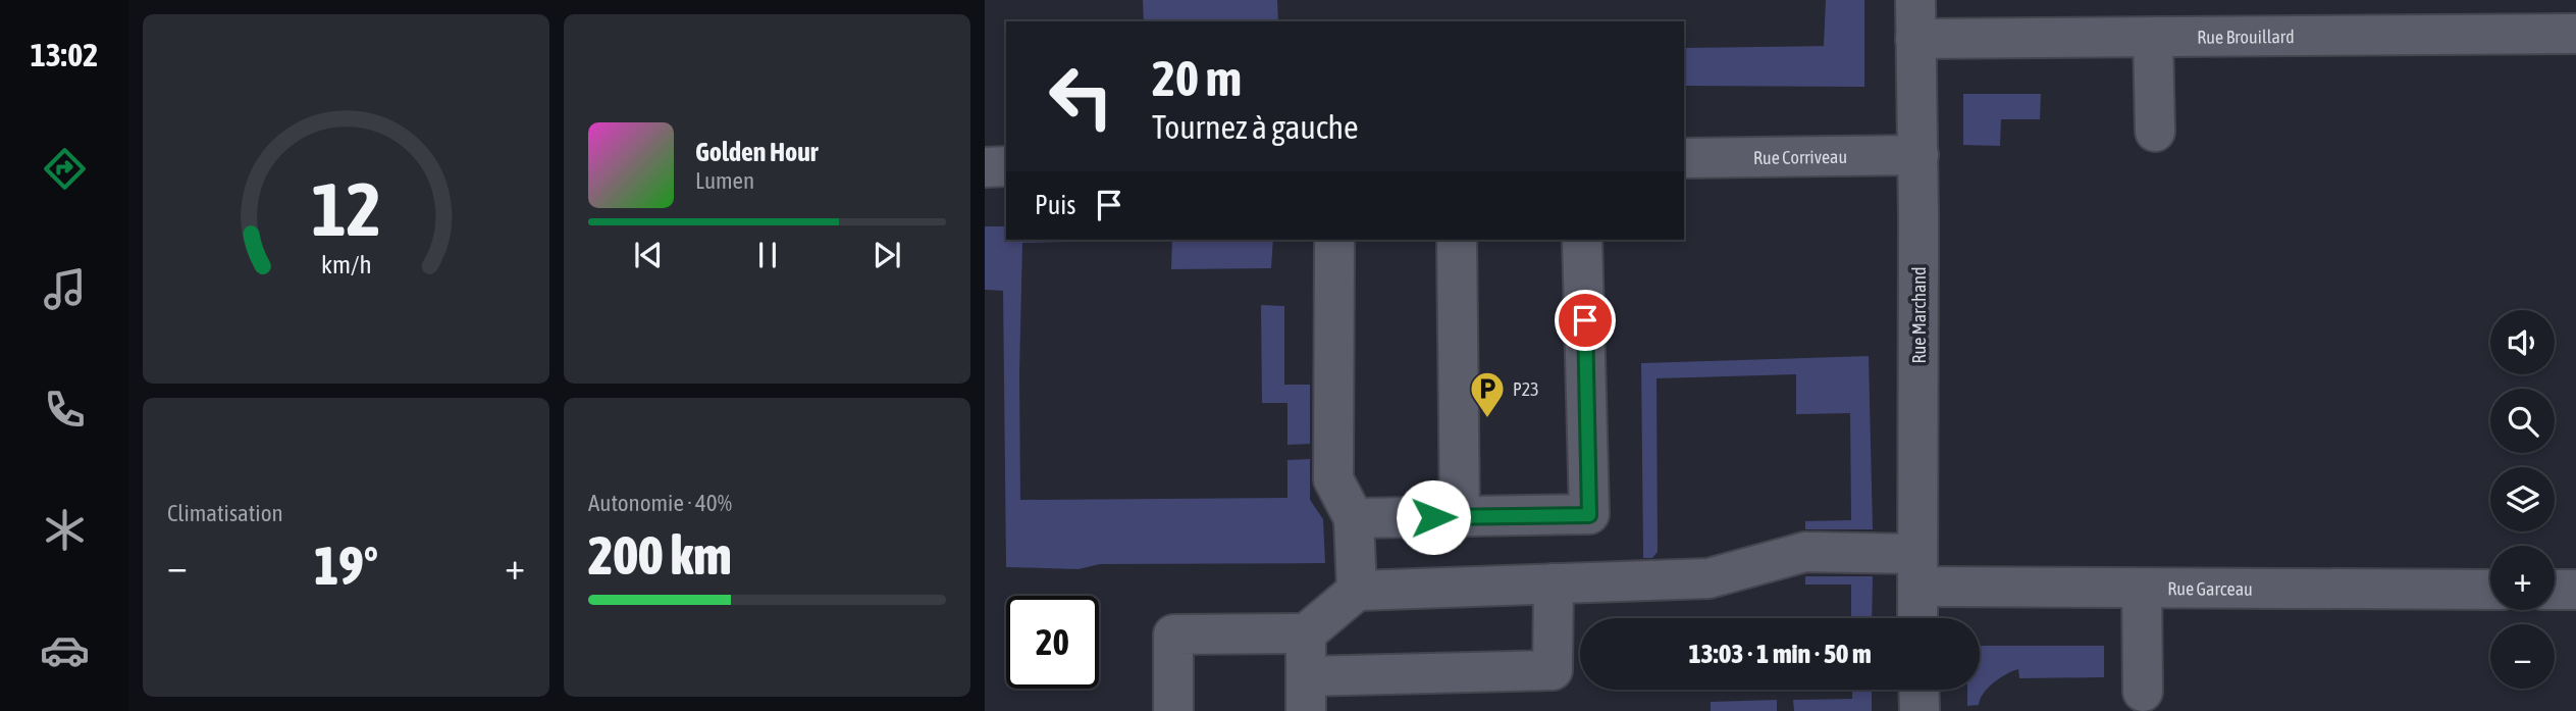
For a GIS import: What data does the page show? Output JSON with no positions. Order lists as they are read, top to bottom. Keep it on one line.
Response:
{"streets":{"street":["Rue Brouillard","Rue Corriveau","Rue Marchand","Rue Garceau"]},"crossings":[["Rue Brouillard","Rue Marchand"],["Rue Corriveau","Rue Marchand"],["Rue Marchand","Rue Garceau"]],"places":{"parking":["P23"]},"page":{"tabs":"13:02","turn":["20 m","Tournez à gauche"],"song":["Golden Hour","Lumen"],"then":"Puis","map_buttons":["+","−"],"tile":["Climatisation",["Autonomie · 40%","200 km"]],"heat":["−","19°","+"],"limit":"20","trip":"13:03 · 1 min · 50 m","gauge":["12","km/h"]}}
